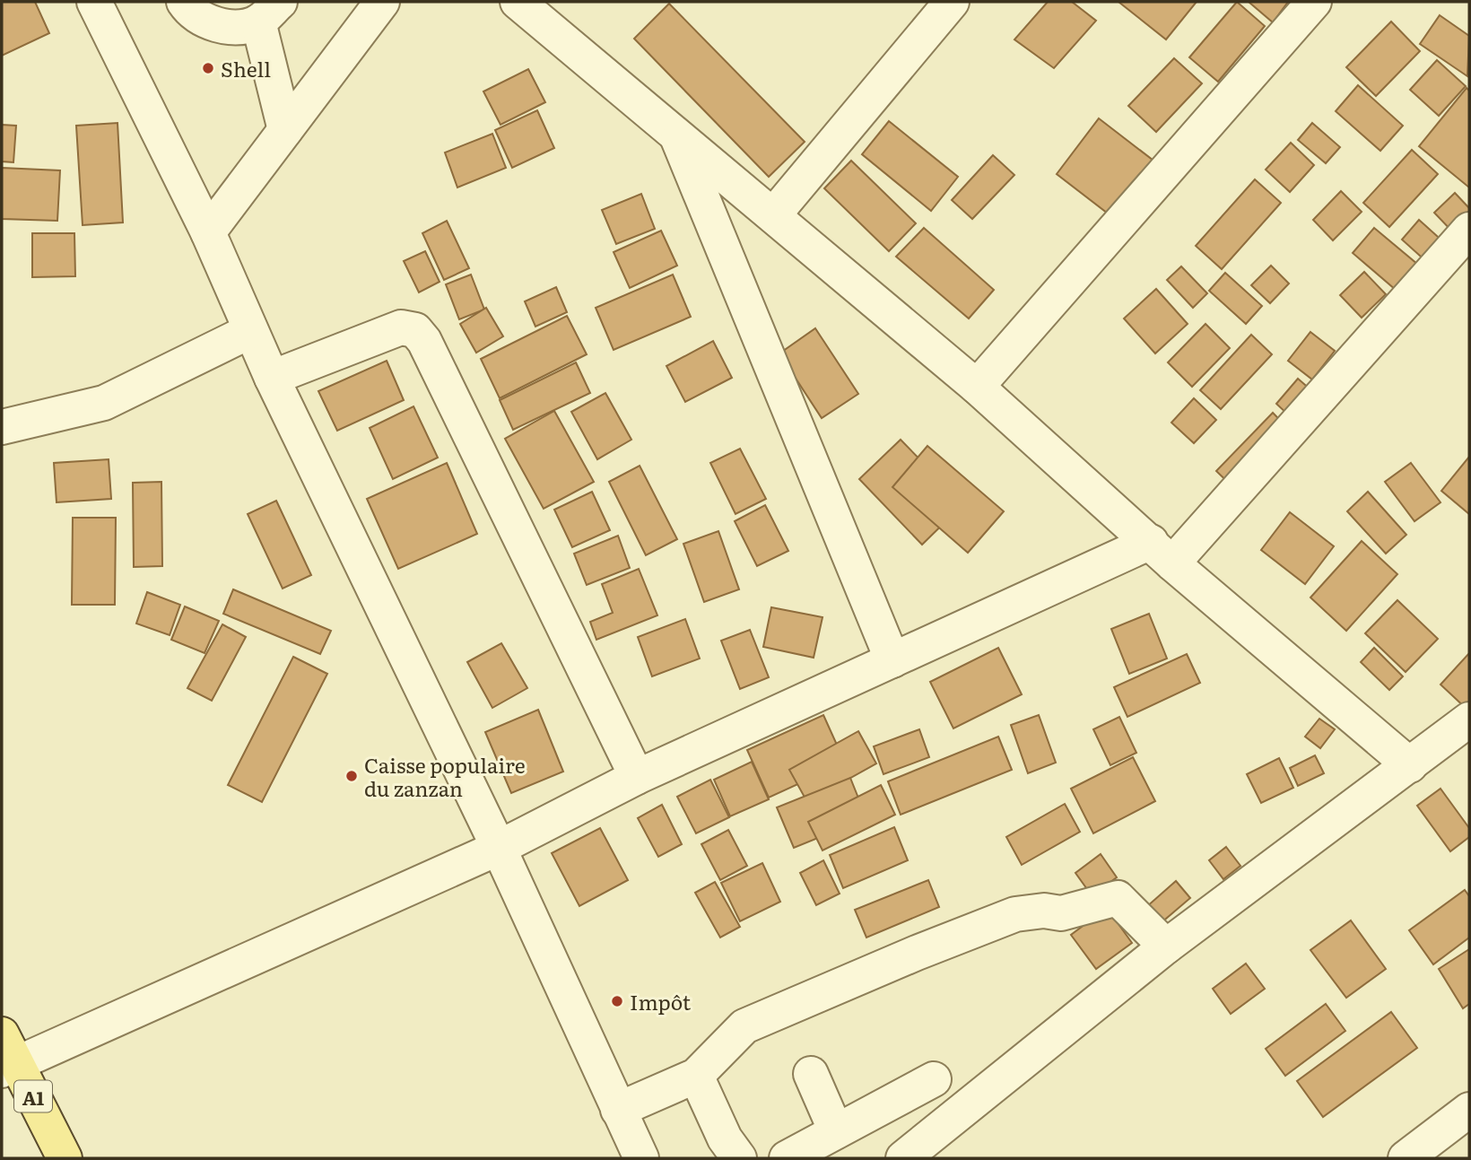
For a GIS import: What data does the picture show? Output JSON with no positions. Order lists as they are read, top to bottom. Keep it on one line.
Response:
{"streets":{"main road":["A1"]},"places":["Shell","Caisse populaire du zanzan","Impôt"]}
